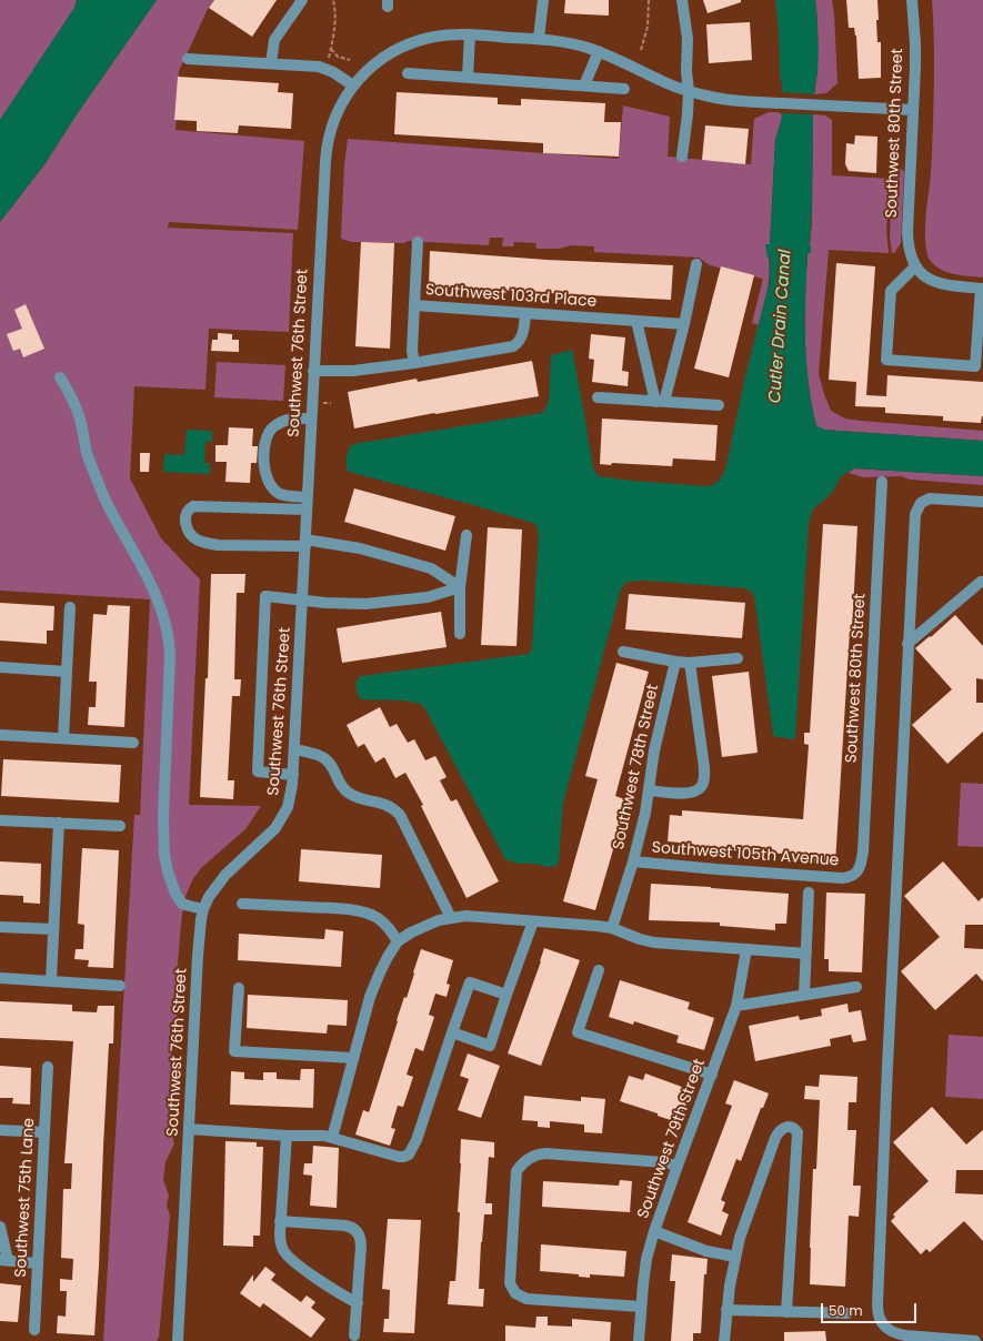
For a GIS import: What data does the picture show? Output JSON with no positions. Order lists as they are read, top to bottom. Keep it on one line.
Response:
{"streets":{"street":["Southwest 80th Street","Southwest 103rd Place","Southwest 76th Street","Southwest 78th Street","Southwest 105th Avenue","Southwest 79th Street","Southwest 75th Lane"]},"crossings":[["Southwest 80th Street","Southwest 76th Street"],["Southwest 80th Street","Southwest 105th Avenue"],["Southwest 78th Street","Southwest 105th Avenue"]],"water":["Cutler Drain Canal"],"scale_bar":"50 m"}
